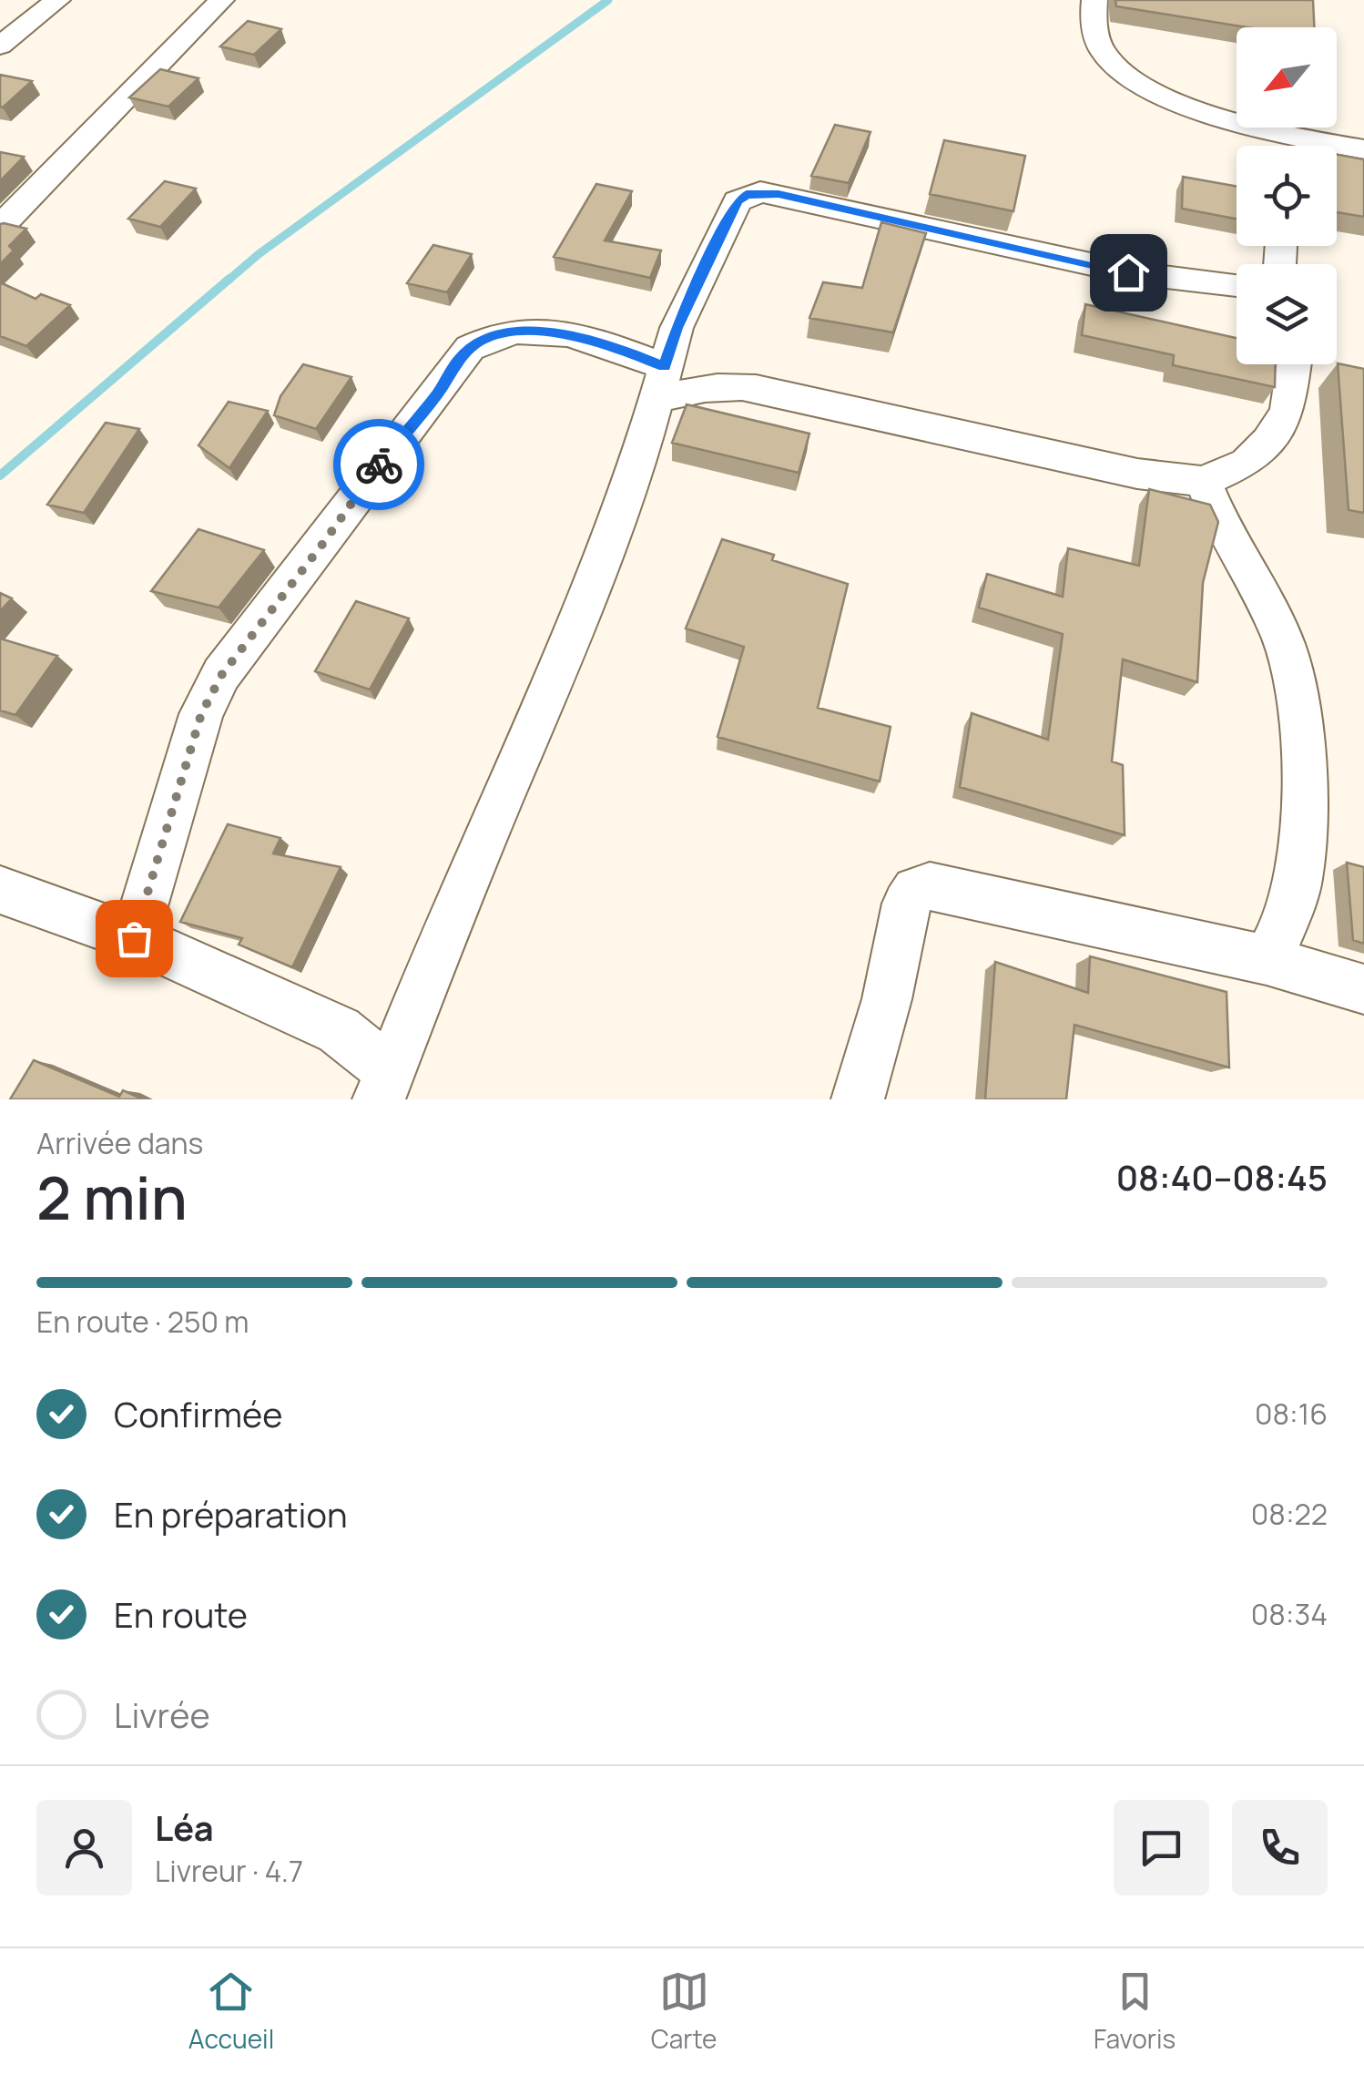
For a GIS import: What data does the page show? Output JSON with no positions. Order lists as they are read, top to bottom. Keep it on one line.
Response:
{"north":"bottom left","page":{"heading":["2 min","Arrivée dans","08:40–08:45"],"panel":["Léa","Livreur · 4.7"],"bar":"En route · 250 m","list":[["Confirmée","08:16"],["En préparation","08:22"],["En route","08:34"],"Livrée"],"tabs":["Accueil","Carte","Favoris"]}}
